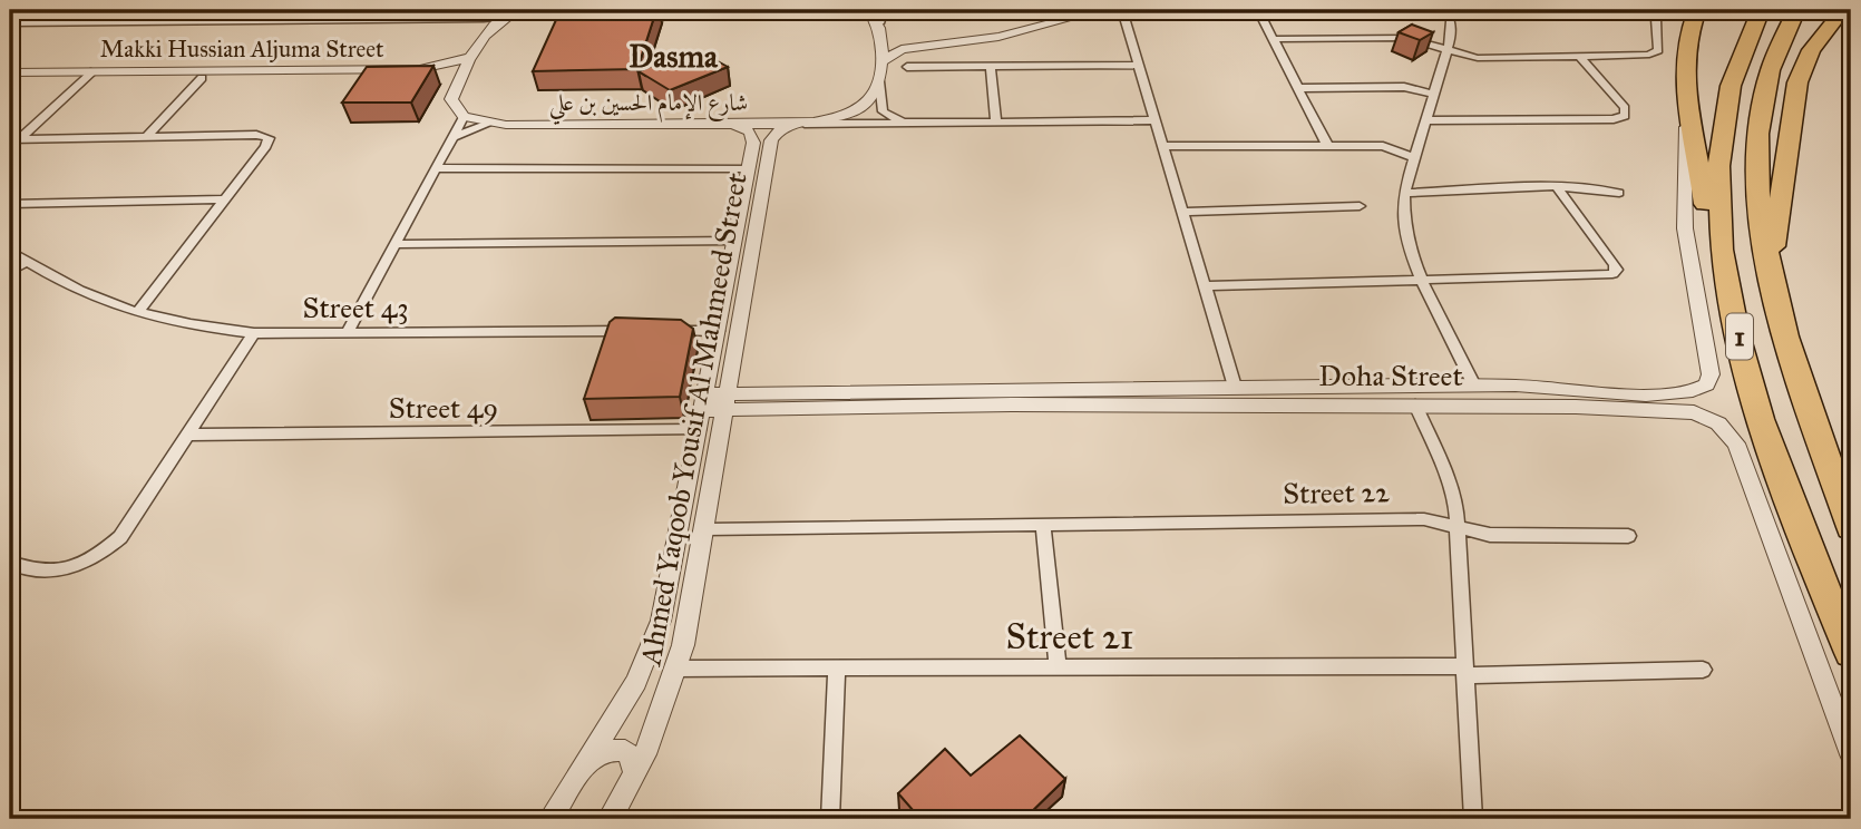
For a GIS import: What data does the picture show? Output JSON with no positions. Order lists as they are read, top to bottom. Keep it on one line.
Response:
{"streets":{"highway":["1"],"street":["Makki Hussian Aljuma Street","شارع الإمام الحسين بن علي","Street 43","Doha Street","Street 49","Ahmed Yaqoob Yousif Al Mahmeed Street","Street 22","Street 21"]},"crossings":[["شارع الإمام الحسين بن علي","Ahmed Yaqoob Yousif Al Mahmeed Street"],["Doha Street","Ahmed Yaqoob Yousif Al Mahmeed Street"],["Street 49","Ahmed Yaqoob Yousif Al Mahmeed Street"],["Ahmed Yaqoob Yousif Al Mahmeed Street","Street 22"],["Ahmed Yaqoob Yousif Al Mahmeed Street","Street 21"]],"districts":["Dasma"]}
